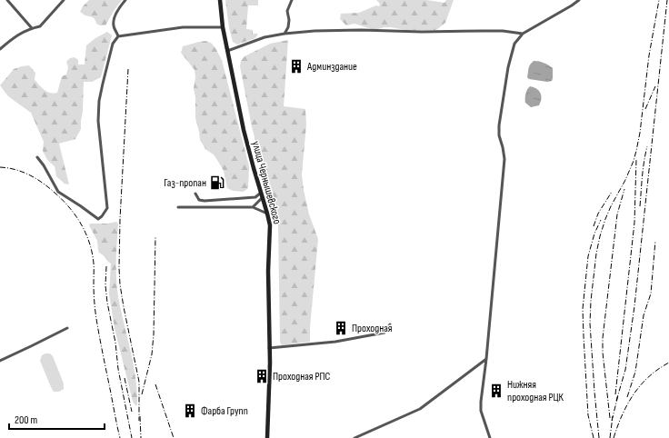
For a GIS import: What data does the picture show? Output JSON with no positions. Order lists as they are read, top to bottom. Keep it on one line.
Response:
{"streets":{"main road":["улица Чернышевского"]},"places":{"building":["Админздание","Проходная","Проходная РПС","Нижняя проходная РЦК","Фарба Групп"],"fuel station":["Газ-пропан"]},"scale_bar":"200 m"}
